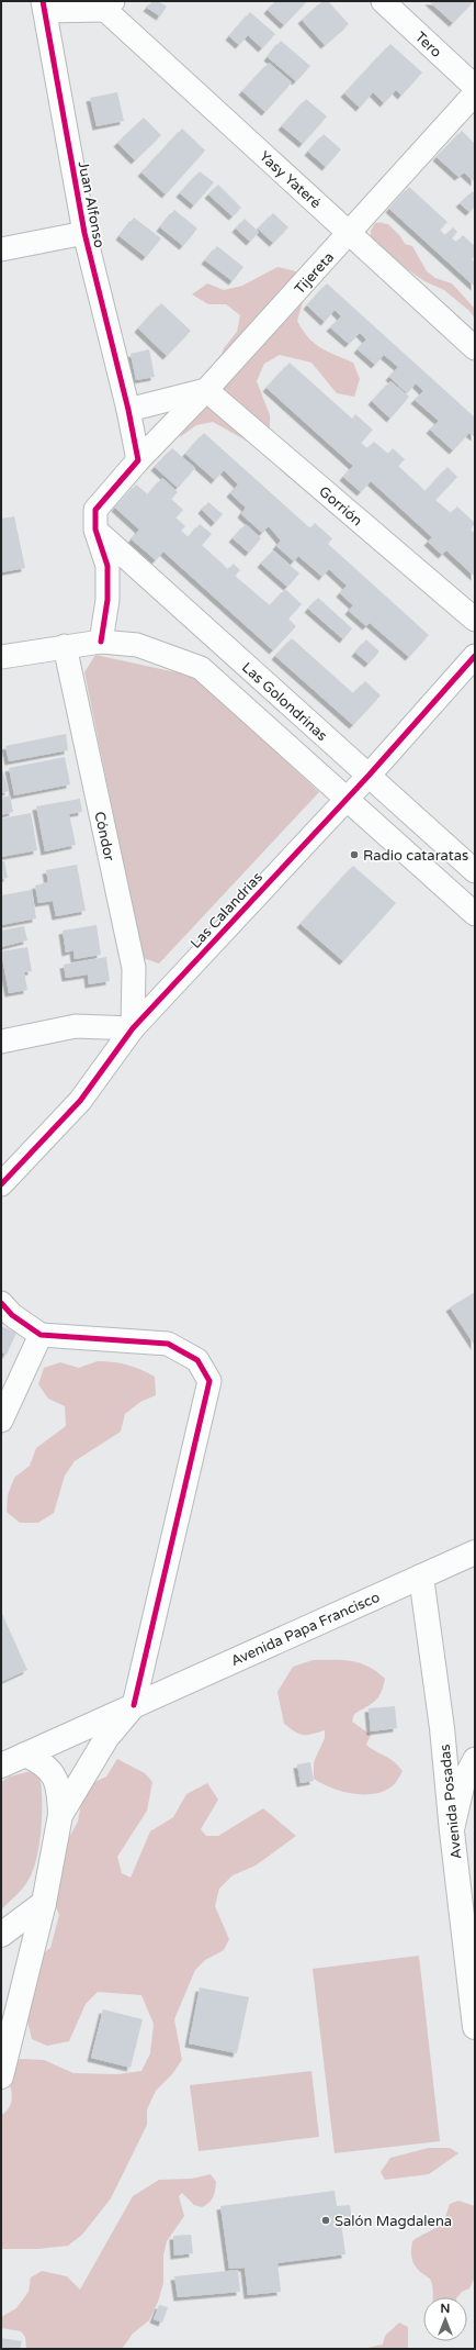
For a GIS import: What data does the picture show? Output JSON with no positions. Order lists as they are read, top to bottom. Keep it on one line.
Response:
{"streets":{"main road":["Avenida Papa Francisco","Avenida Posadas"],"street":["Tero","Yasy Yateré","Juan Alfonso","Tijereta","Gorrión","Las Golondrinas","Cóndor","Las Calandrias"]},"crossings":[["Yasy Yateré","Tijereta"],["Juan Alfonso","Tijereta"],["Tijereta","Gorrión"],["Tijereta","Las Golondrinas"],["Las Golondrinas","Las Calandrias"],["Cóndor","Las Calandrias"],["Avenida Papa Francisco","Avenida Posadas"]],"places":["Radio cataratas","Salón Magdalena"],"north":"top"}
